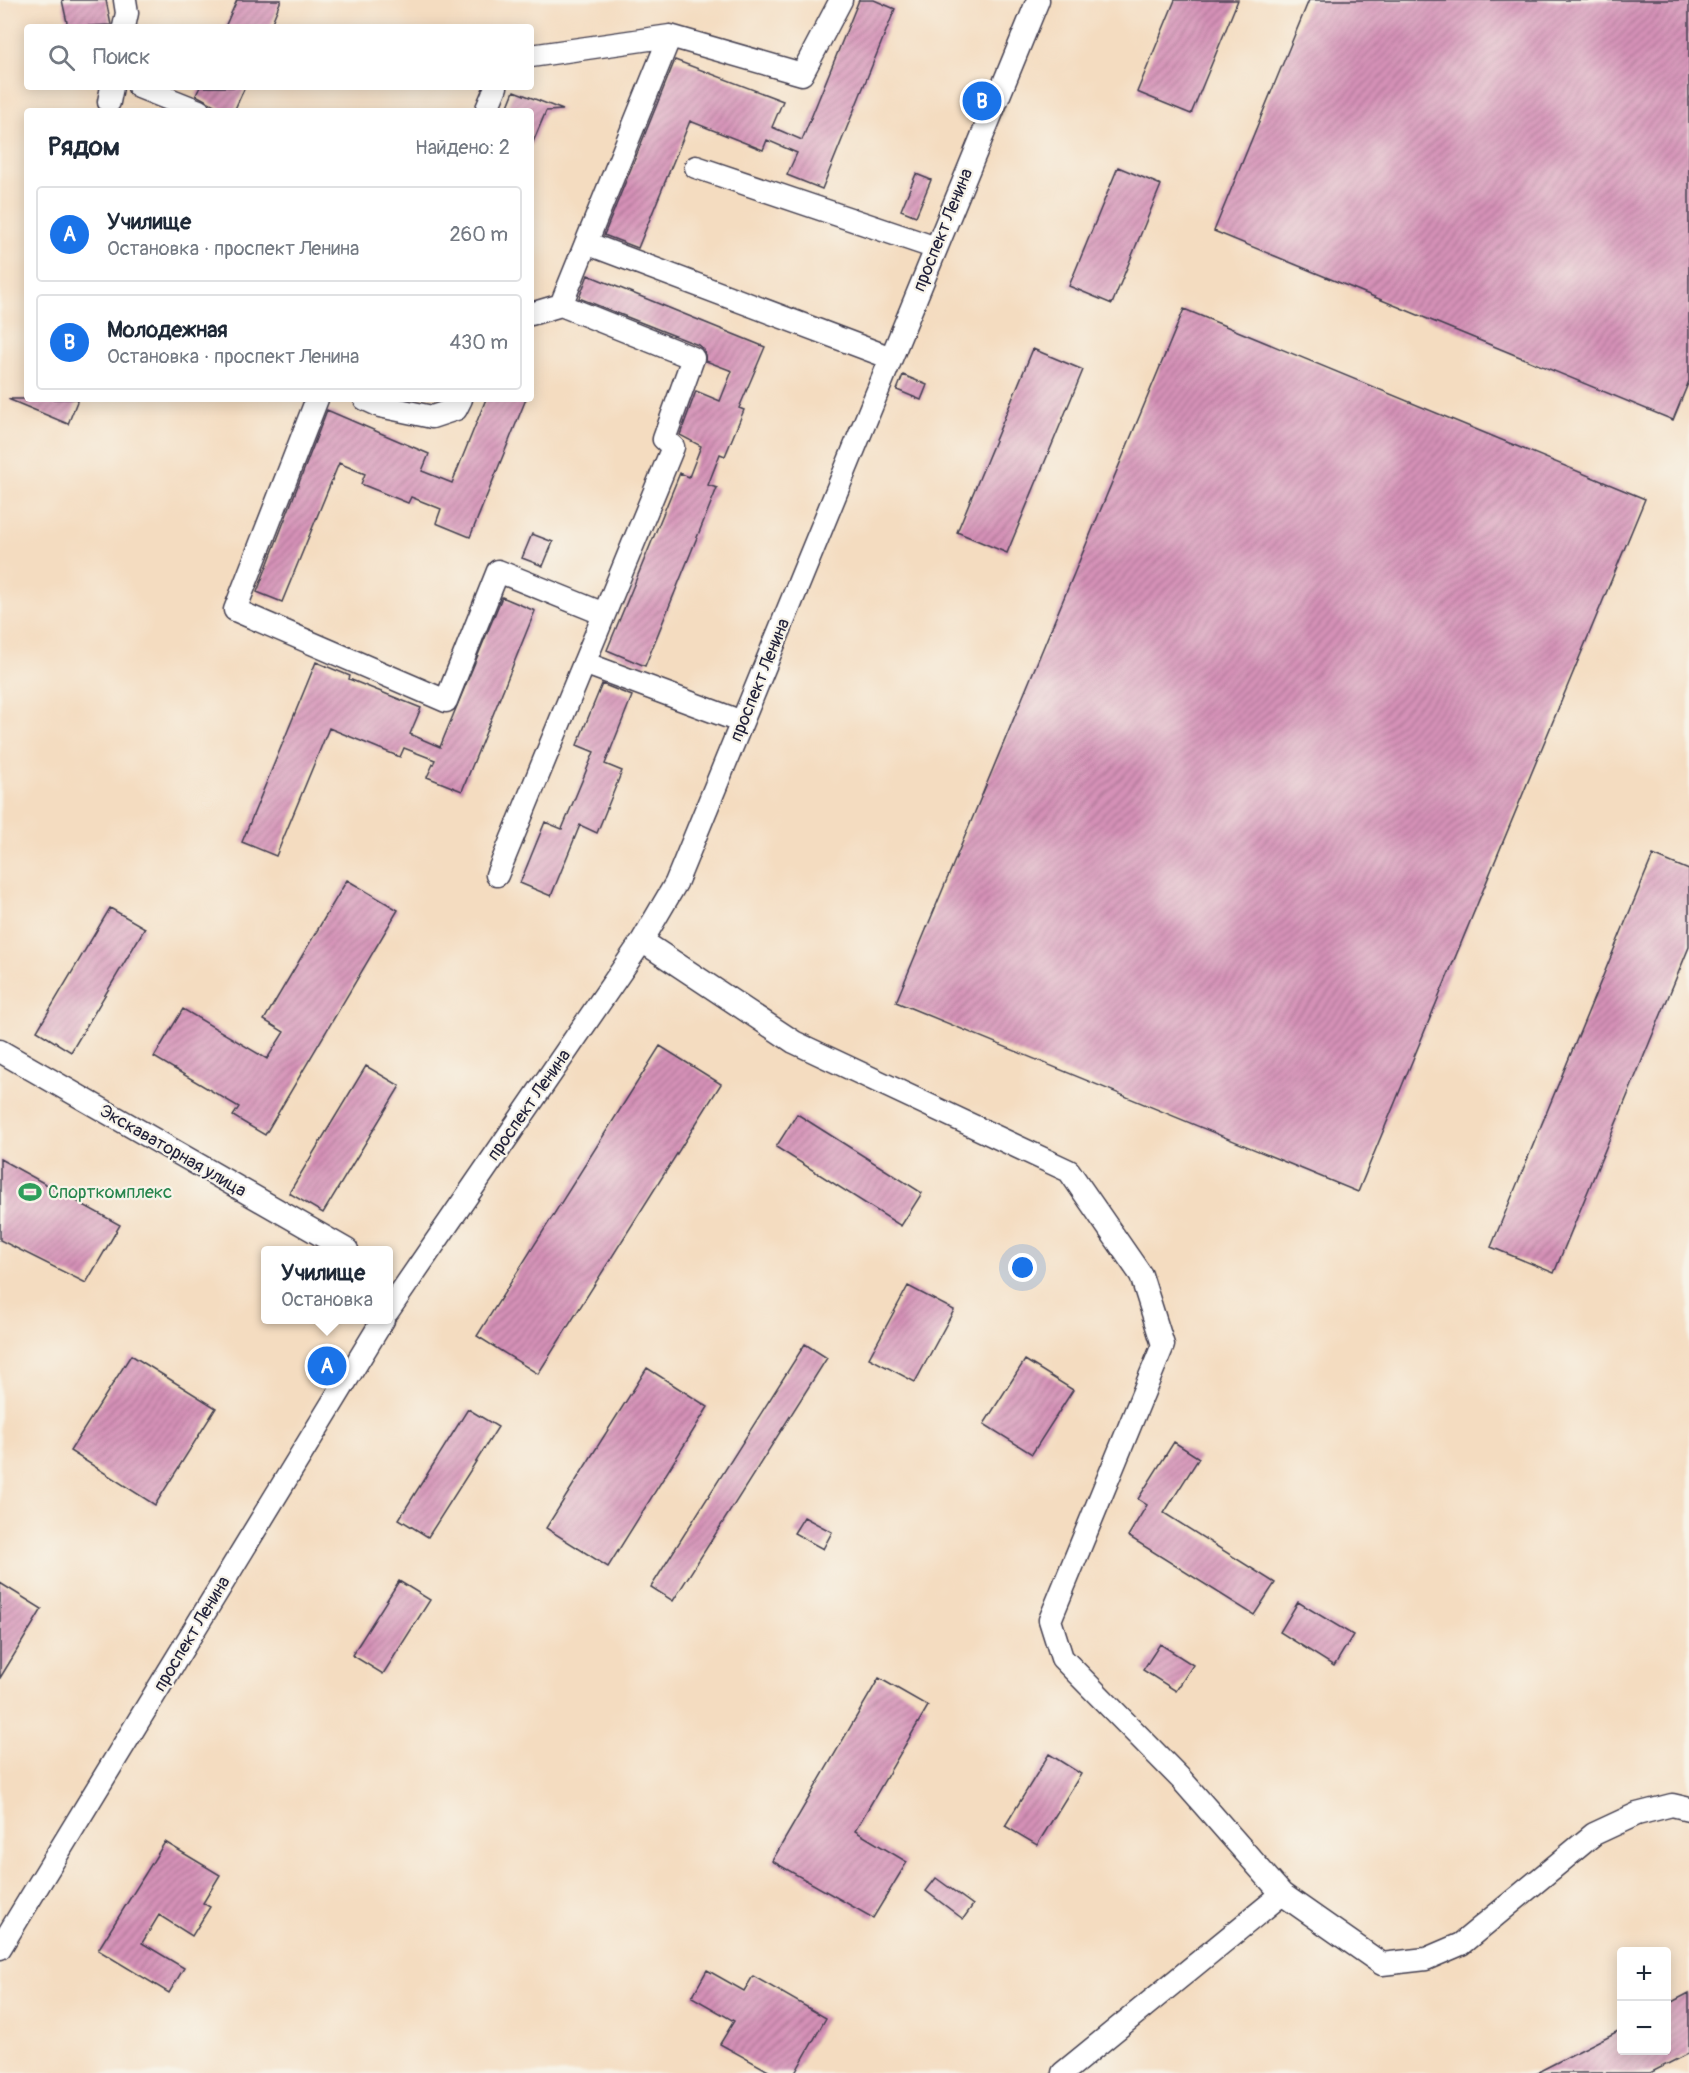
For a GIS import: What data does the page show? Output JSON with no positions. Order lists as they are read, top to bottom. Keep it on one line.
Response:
{"streets":{"street":["проспект Ленина","Экскаваторная улица"]},"places":{"sports":["Спорткомплекс"]},"page":{"search":"Поиск","pins":["B","A"],"heading":["Рядом","Найдено: 2"],"list":[{"mark":"A","name":"Училище","note":"Остановка · проспект Ленина","value":"260 m"},{"mark":"B","name":"Молодежная","note":"Остановка · проспект Ленина","value":"430 m"}],"popup":["Училище","Остановка"],"map_buttons":["+","−"]}}
